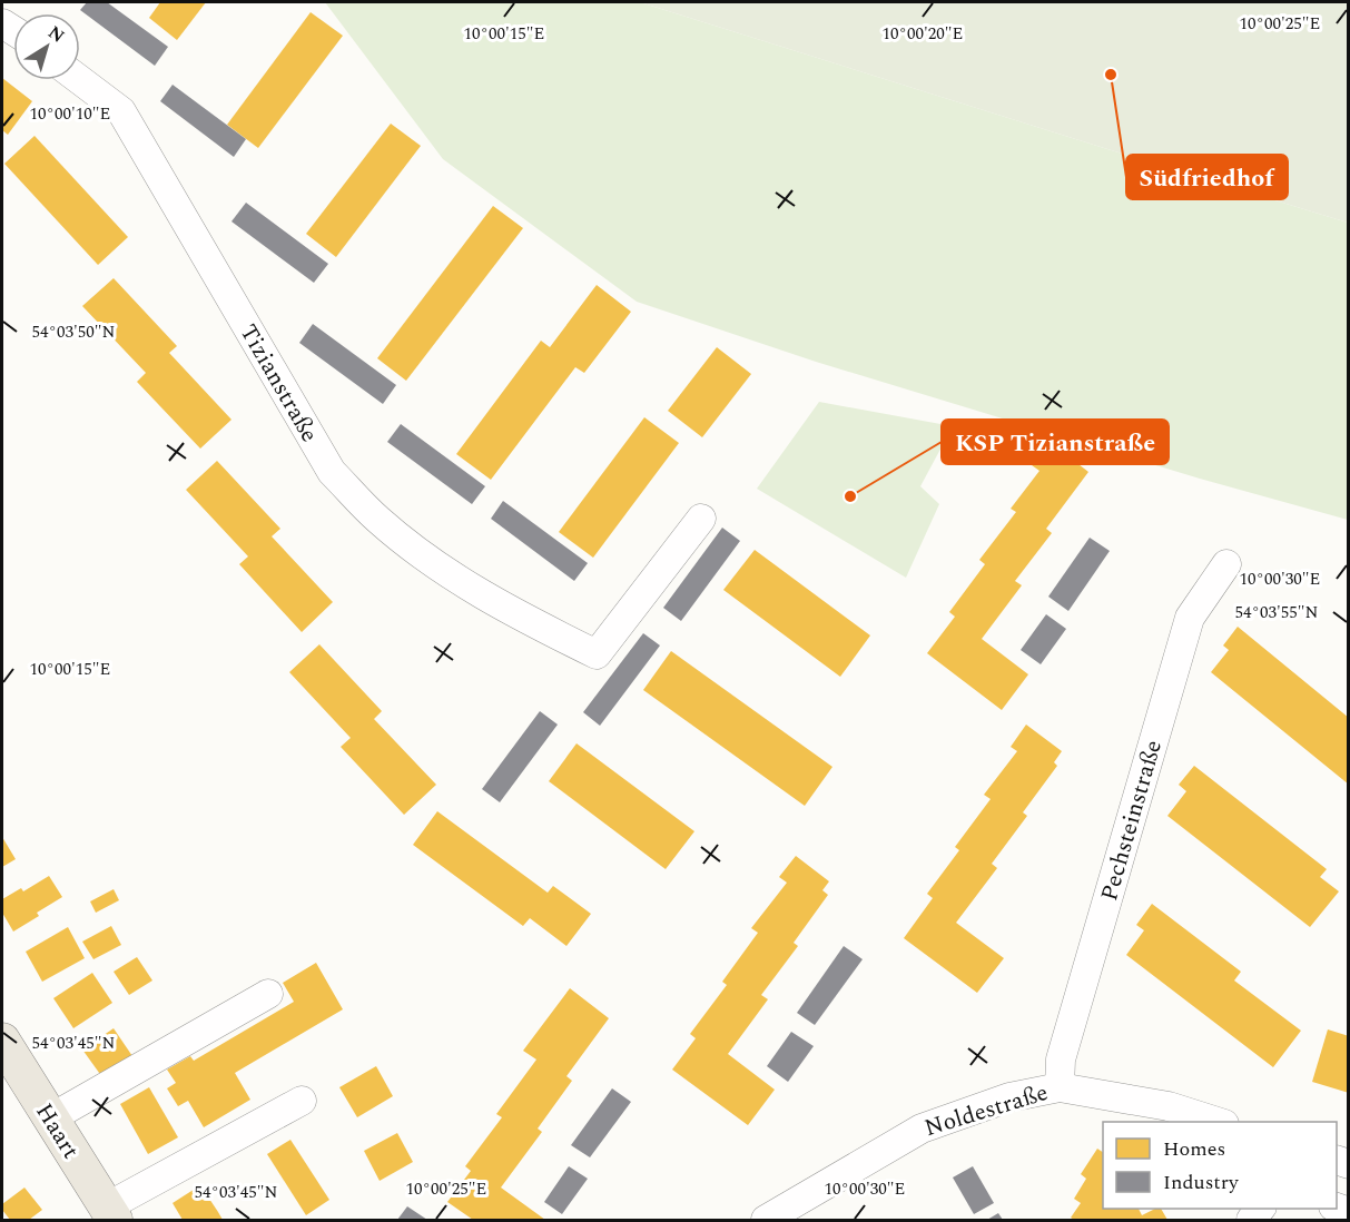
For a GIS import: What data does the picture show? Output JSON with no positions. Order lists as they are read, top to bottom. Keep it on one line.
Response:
{"streets":{"main road":["Haart"],"street":["Tizianstraße","Pechsteinstraße","Noldestraße"]},"crossings":[["Pechsteinstraße","Noldestraße"]],"places":["Südfriedhof","KSP Tizianstraße"],"legend":["Homes","Industry"],"north":"top right","coordinates":["10°00'25\"E","10°00'15\"E","10°00'20\"E","10°00'10\"E","54°03'50\"N","10°00'30\"E","54°03'55\"N","54°03'45\"N"]}
